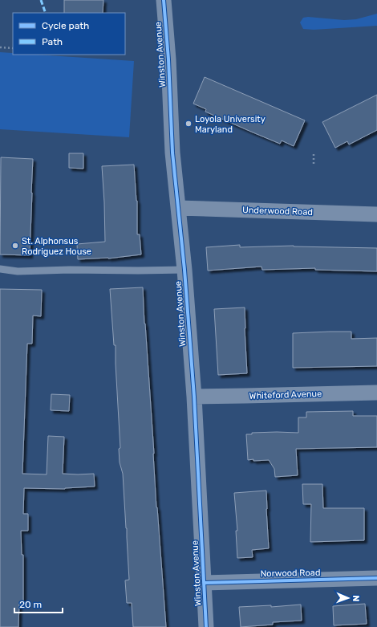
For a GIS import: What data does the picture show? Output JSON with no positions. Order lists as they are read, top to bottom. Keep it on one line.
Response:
{"streets":{"street":["Winston Avenue","Underwood Road","Whiteford Avenue","Norwood Road"]},"crossings":[["Winston Avenue","Underwood Road"],["Winston Avenue","Whiteford Avenue"],["Winston Avenue","Norwood Road"]],"places":["Loyola University Maryland","St. Alphonsus Rodriguez House"],"legend":["Cycle path","Path"],"scale_bar":"20 m","north":"right"}
